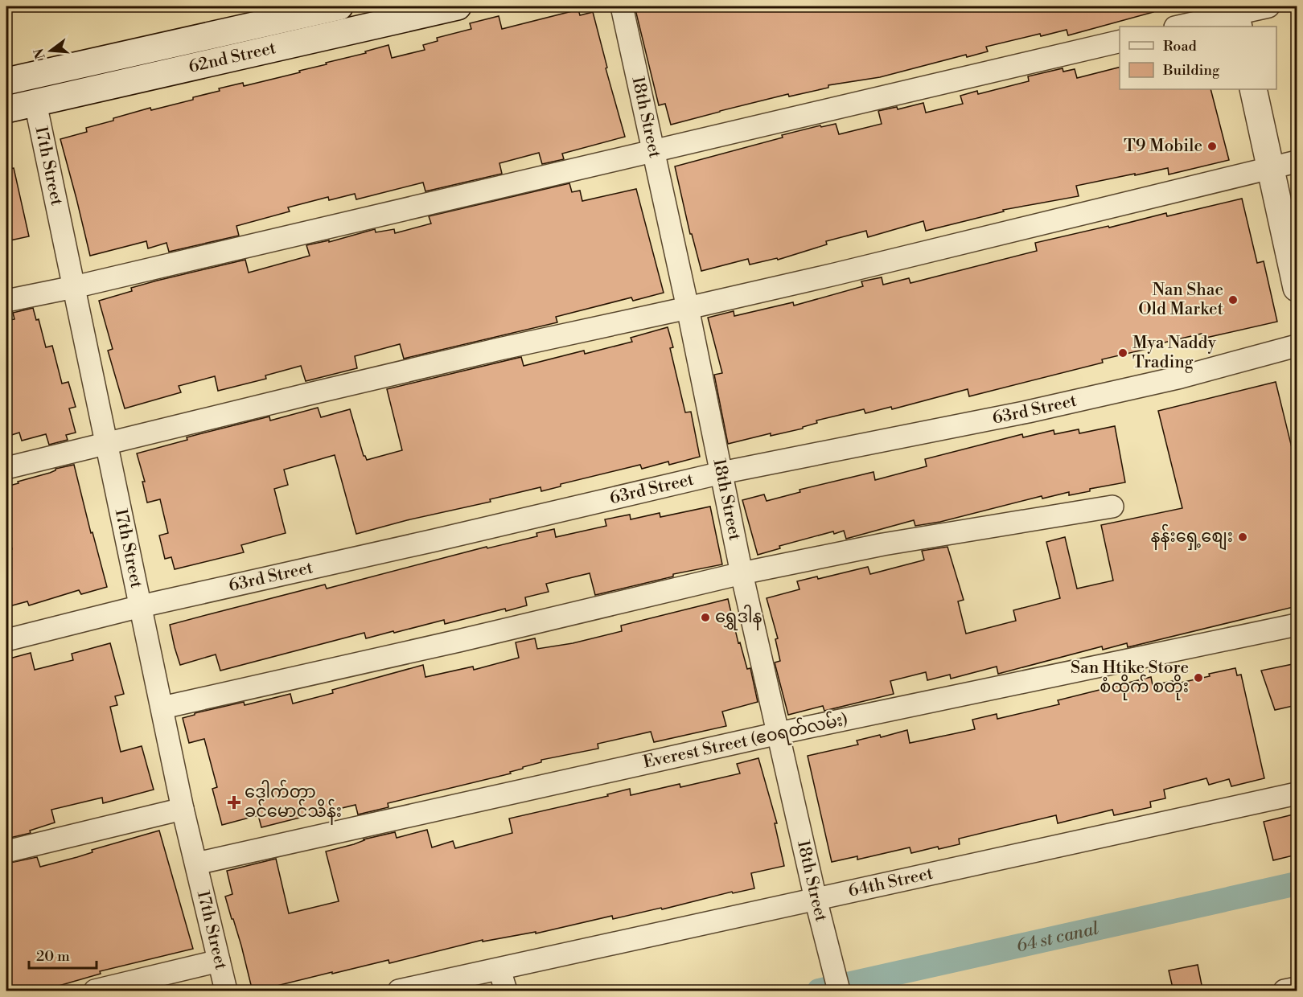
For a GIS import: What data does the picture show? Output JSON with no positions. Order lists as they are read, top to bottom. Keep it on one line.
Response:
{"streets":{"main road":["62nd Street"],"street":["18th Street","17th Street","63rd Street","Everest Street (ဧ၀ရတ်လမ်း)","64th Street"]},"crossings":[["62nd Street","17th Street"],["18th Street","63rd Street"],["18th Street","Everest Street (ဧ၀ရတ်လမ်း)"],["18th Street","64th Street"],["17th Street","63rd Street"],["17th Street","Everest Street (ဧ၀ရတ်လမ်း)"]],"water":["64 st canal"],"places":{"other":["T9 Mobile","Nan Shae Old Market","Mya Naddy Trading","နန်းရှေ့စျေး","ရွှေဒါန","San Htike Store စံထိုက် စတိုး"],"health":["ဒေါက်တာ ခင်မောင်သိန်း"]},"legend":["Road","Building"],"scale_bar":"20 m","north":"left"}
